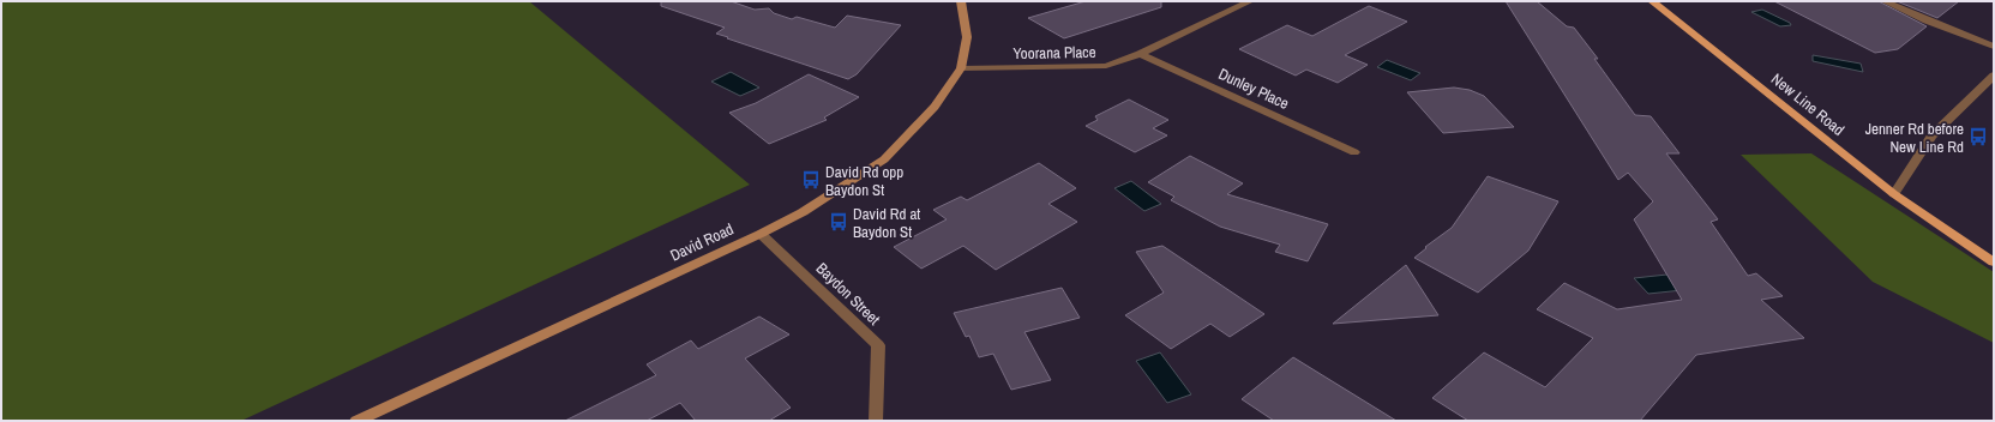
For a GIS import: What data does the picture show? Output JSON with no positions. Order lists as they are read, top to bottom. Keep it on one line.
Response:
{"streets":{"main road":["New Line Road"],"street":["Yoorana Place","Dunley Place","David Road","Baydon Street"]},"crossings":[["Yoorana Place","Dunley Place"],["Yoorana Place","David Road"],["David Road","Baydon Street"]],"places":{"bus stop":["Jenner Rd before New Line Rd","David Rd opp Baydon St","David Rd at Baydon St"]}}
